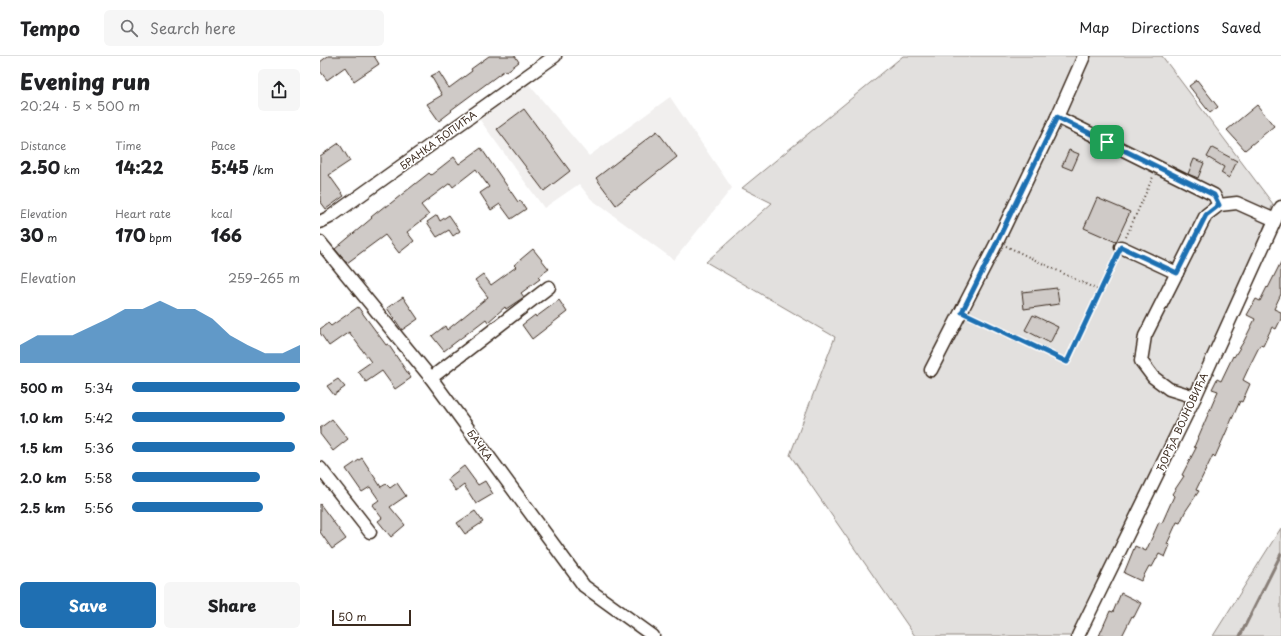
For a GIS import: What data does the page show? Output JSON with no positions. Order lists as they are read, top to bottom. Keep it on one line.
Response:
{"streets":{"street":["БРАНКА ЋОПИЋА","ЂОРЂА ВОЈНОВИЋА","БАЧКА"]},"scale_bar":"50 m","page":{"header":"Tempo","search":"Search here","nav":["Map","Directions","Saved"],"heading":["Evening run","20:24 · 5 × 500 m"],"stats":[["Distance","2.50 km"],["Time","14:22"],["Pace","5:45 /km"],["Elevation","30 m"],["Heart rate","170 bpm"],["kcal","166"]],"chart":["Elevation","259–265 m"],"list":[{"name":"500 m","note":"5:34"},{"name":"1.0 km","note":"5:42"},{"name":"1.5 km","note":"5:36"},{"name":"2.0 km","note":"5:58"},{"name":"2.5 km","note":"5:56"}],"buttons":["Save","Share"],"scale":"50 m"}}
